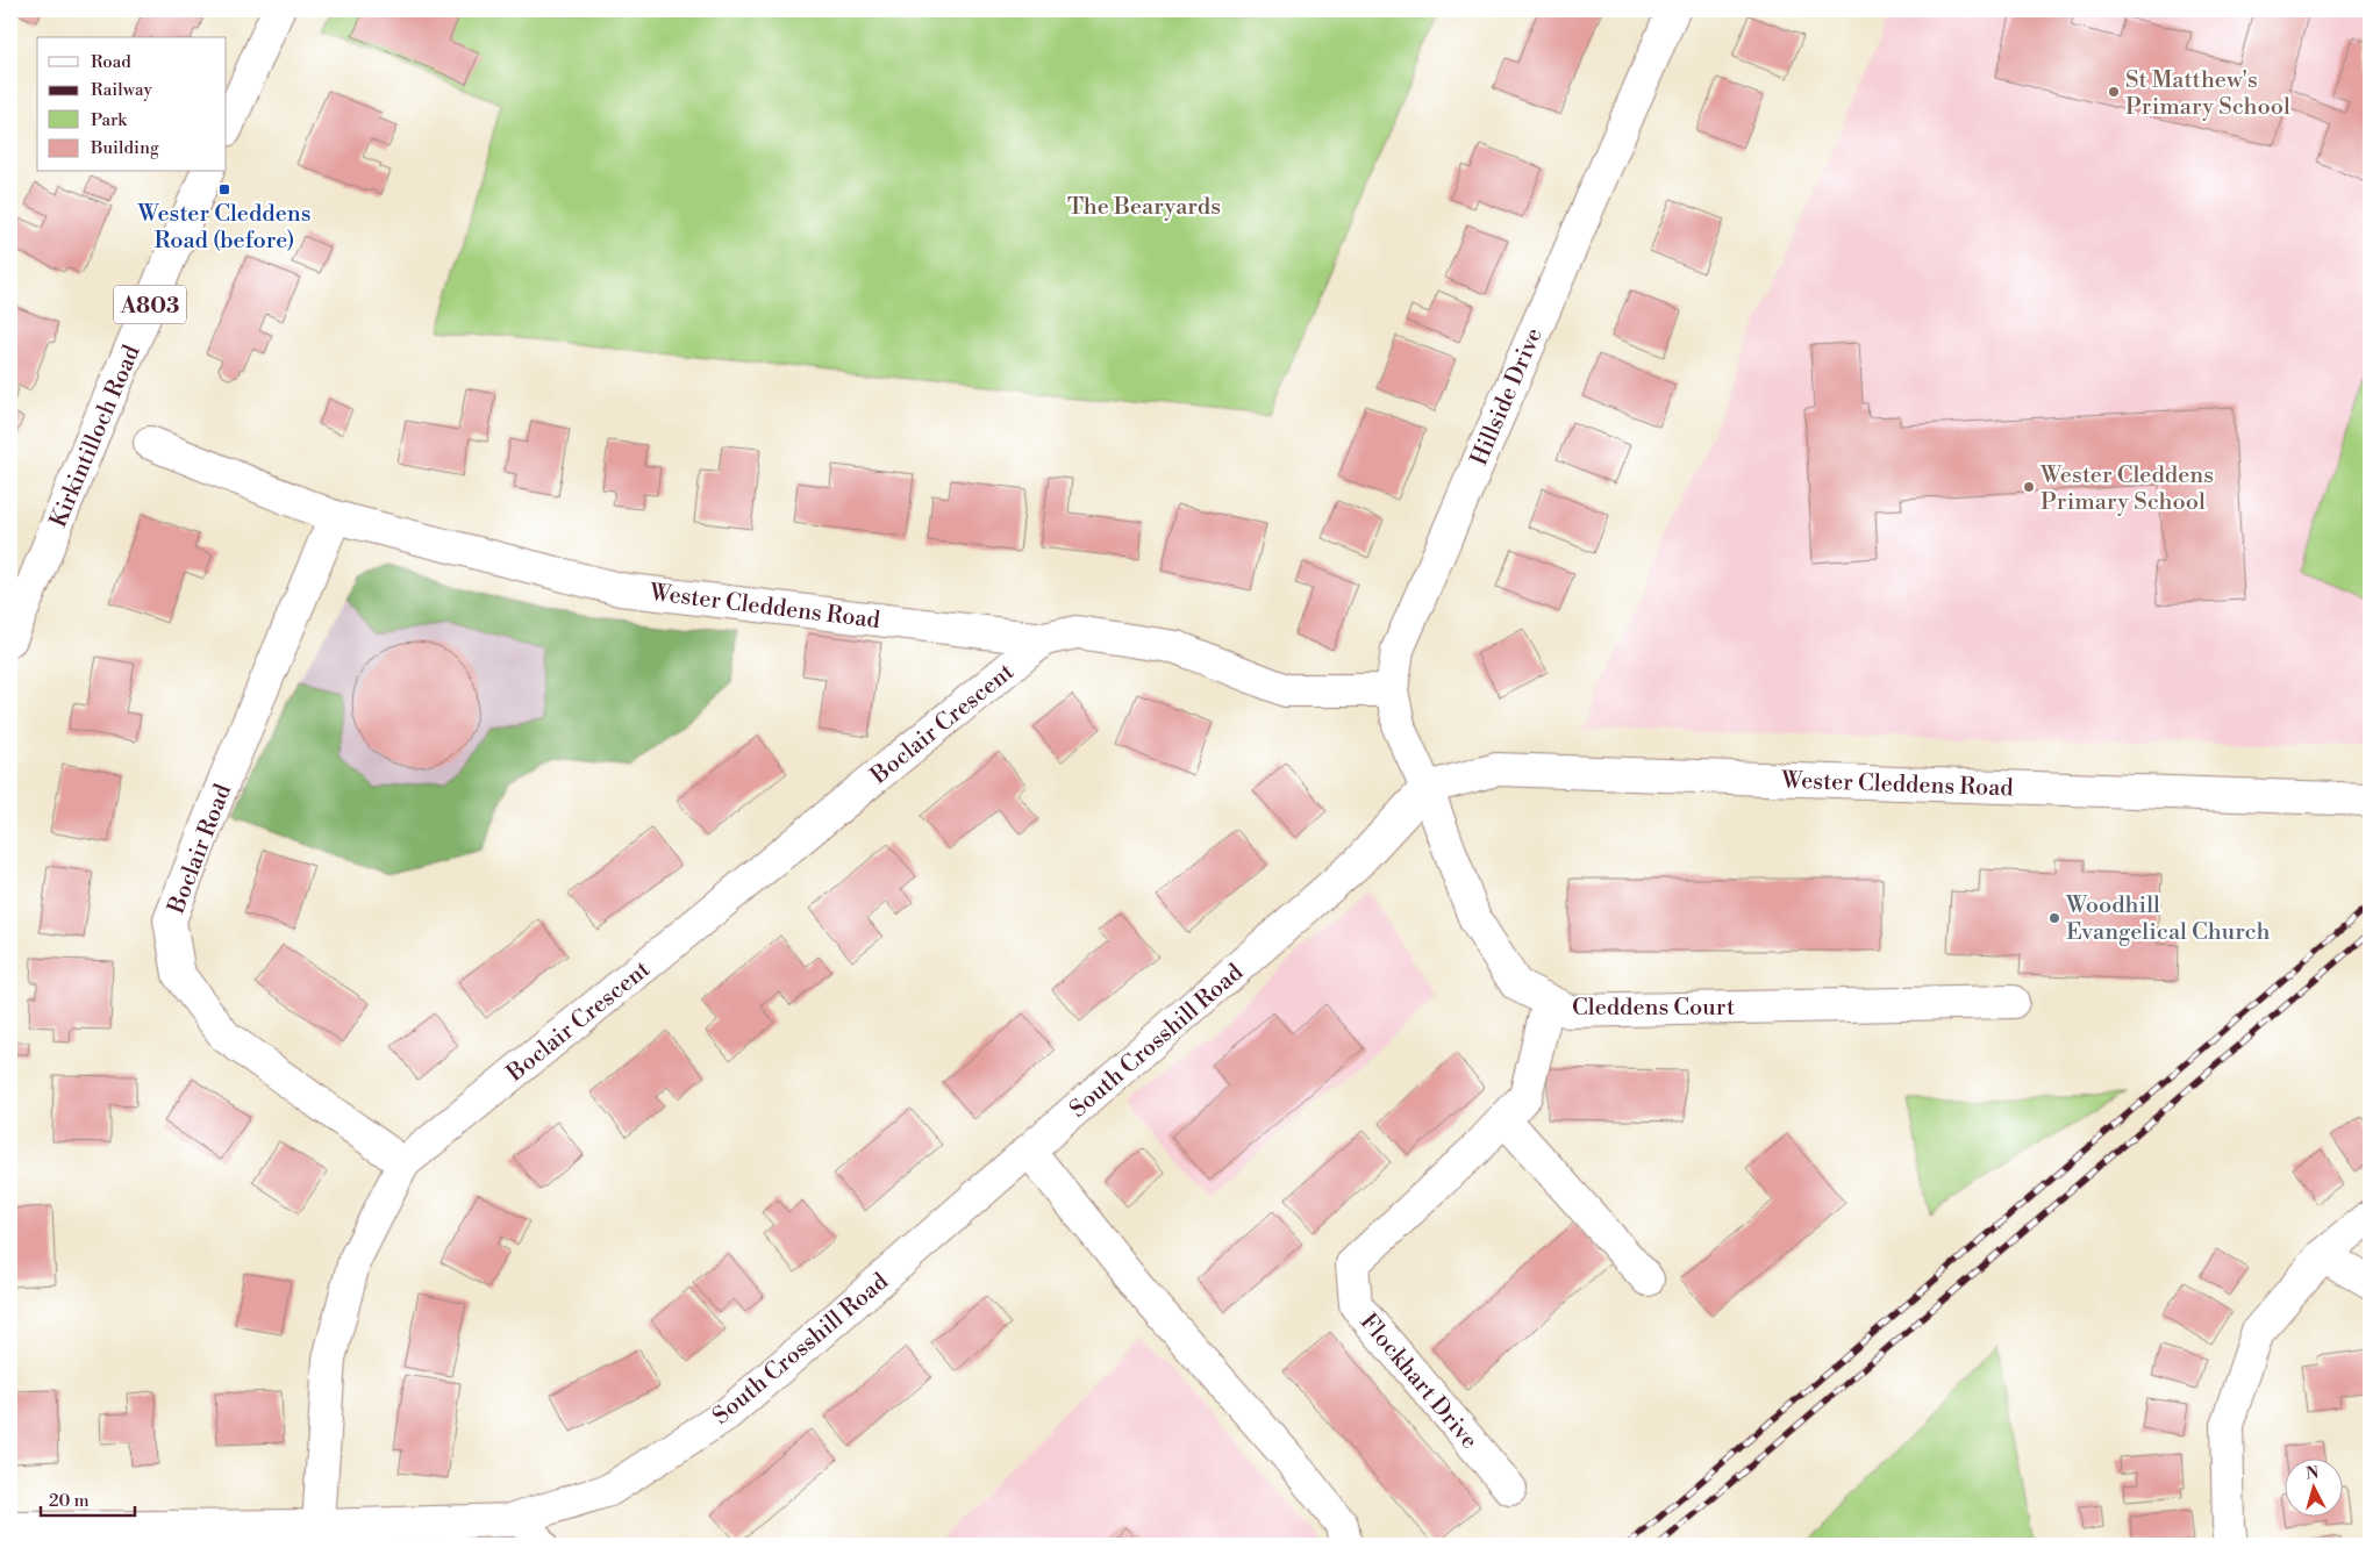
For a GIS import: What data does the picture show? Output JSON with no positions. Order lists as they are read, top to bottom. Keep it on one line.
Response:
{"streets":{"street":["A803","Hillside Drive","Kirkintilloch Road","Wester Cleddens Road","Boclair Crescent","Boclair Road","Cleddens Court","South Crosshill Road","Flockhart Drive"]},"crossings":[["Hillside Drive","Wester Cleddens Road"],["Hillside Drive","Cleddens Court"],["Hillside Drive","South Crosshill Road"],["Wester Cleddens Road","Boclair Crescent"],["Wester Cleddens Road","Boclair Road"],["Wester Cleddens Road","Cleddens Court"],["Wester Cleddens Road","South Crosshill Road"],["Boclair Crescent","Boclair Road"],["Boclair Crescent","South Crosshill Road"],["Cleddens Court","South Crosshill Road"],["Cleddens Court","Flockhart Drive"]],"parks":["The Bearyards"],"places":{"other":["St Matthew's Primary School","Wester Cleddens Primary School","Woodhill Evangelical Church"],"transit":["Wester Cleddens Road (before)"]},"legend":["Road","Railway","Park","Building"],"scale_bar":"20 m","north":"top"}
